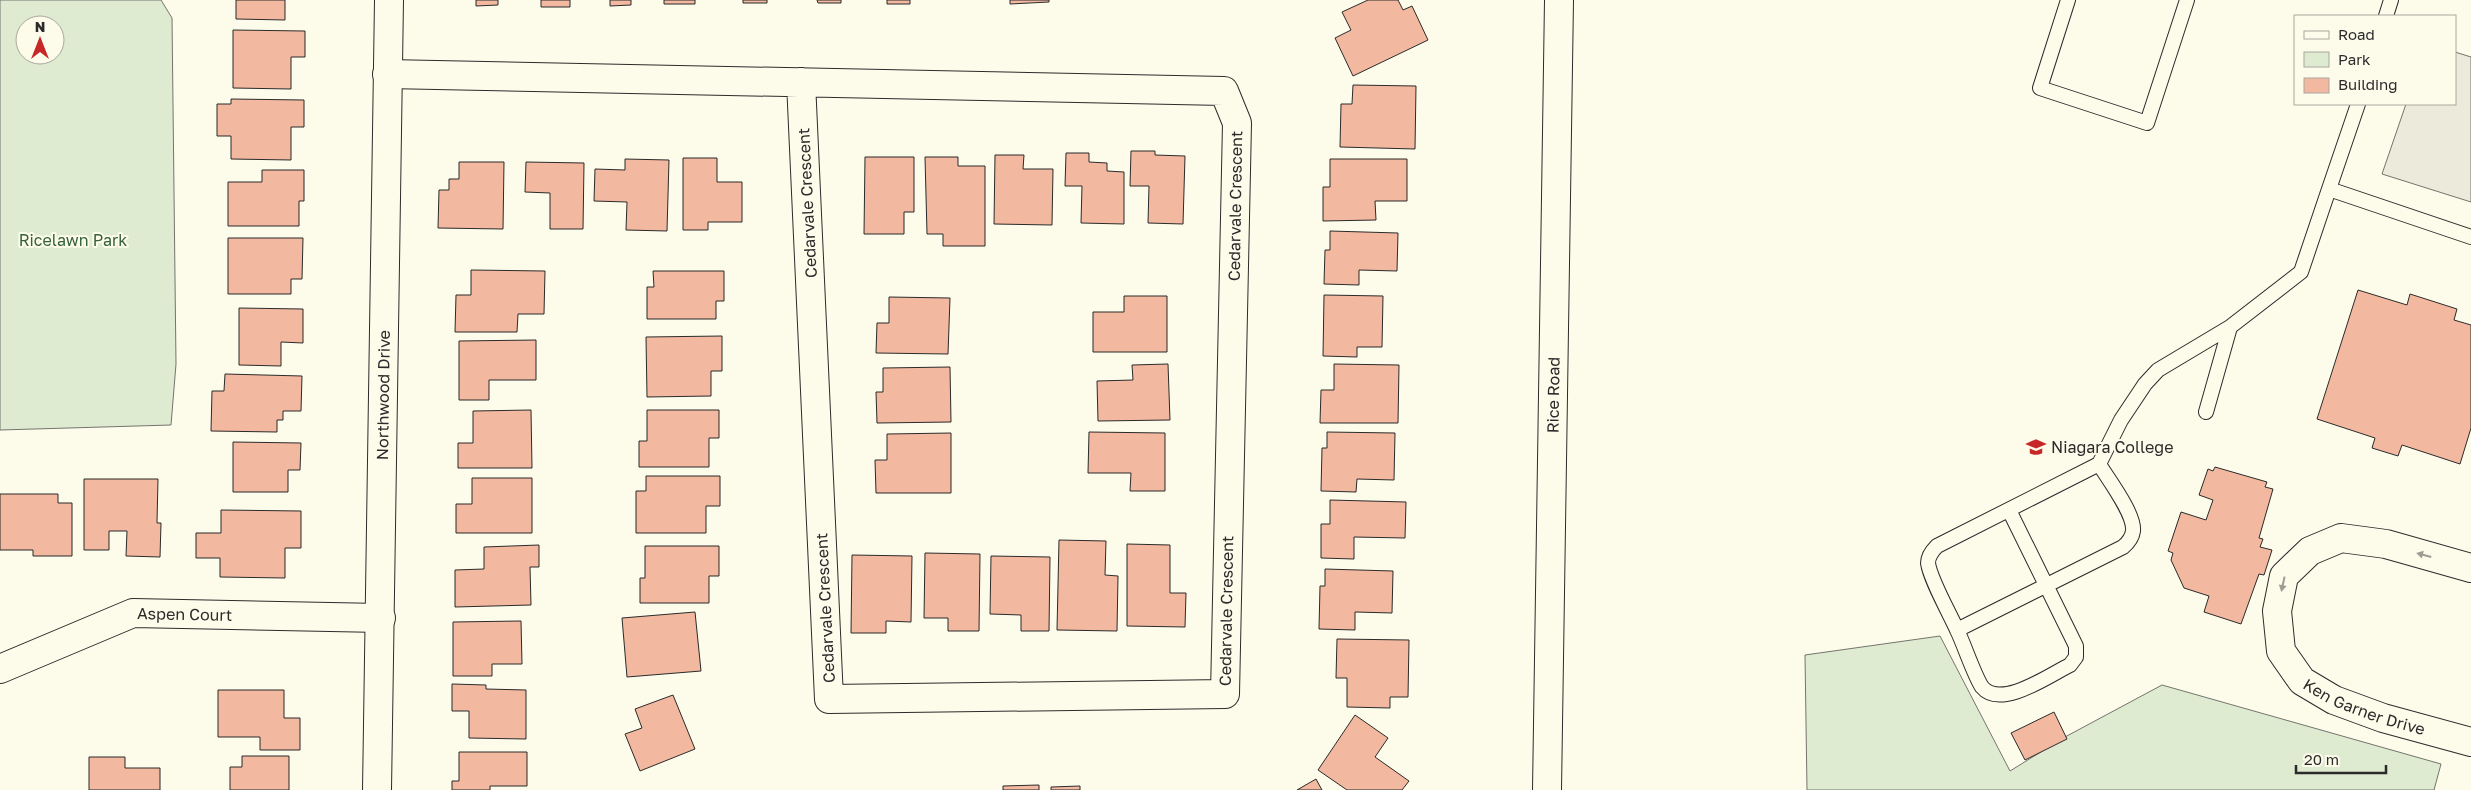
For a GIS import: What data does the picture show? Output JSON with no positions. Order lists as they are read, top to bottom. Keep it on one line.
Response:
{"streets":{"street":["Cedarvale Crescent","Northwood Drive","Rice Road","Aspen Court","Ken Garner Drive"]},"crossings":[["Cedarvale Crescent","Northwood Drive"],["Northwood Drive","Aspen Court"]],"parks":["Ricelawn Park"],"places":{"school or university":["Niagara College"]},"legend":["Road","Park","Building"],"scale_bar":"20 m","north":"top"}
